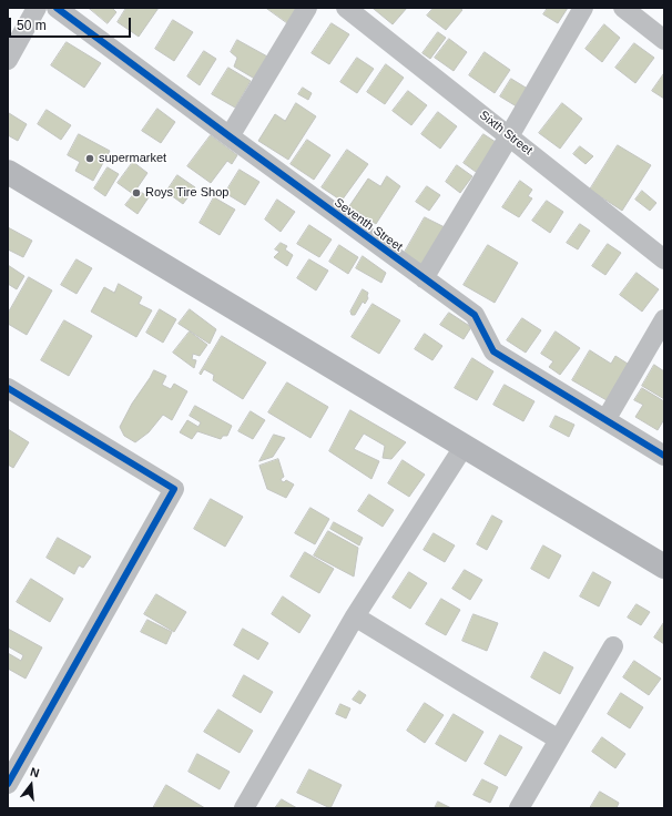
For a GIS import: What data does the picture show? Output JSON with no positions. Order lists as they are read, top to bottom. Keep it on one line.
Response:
{"streets":{"street":["Sixth Street","Seventh Street"]},"places":["supermarket","Roys Tire Shop"],"scale_bar":"50 m","north":"top"}
